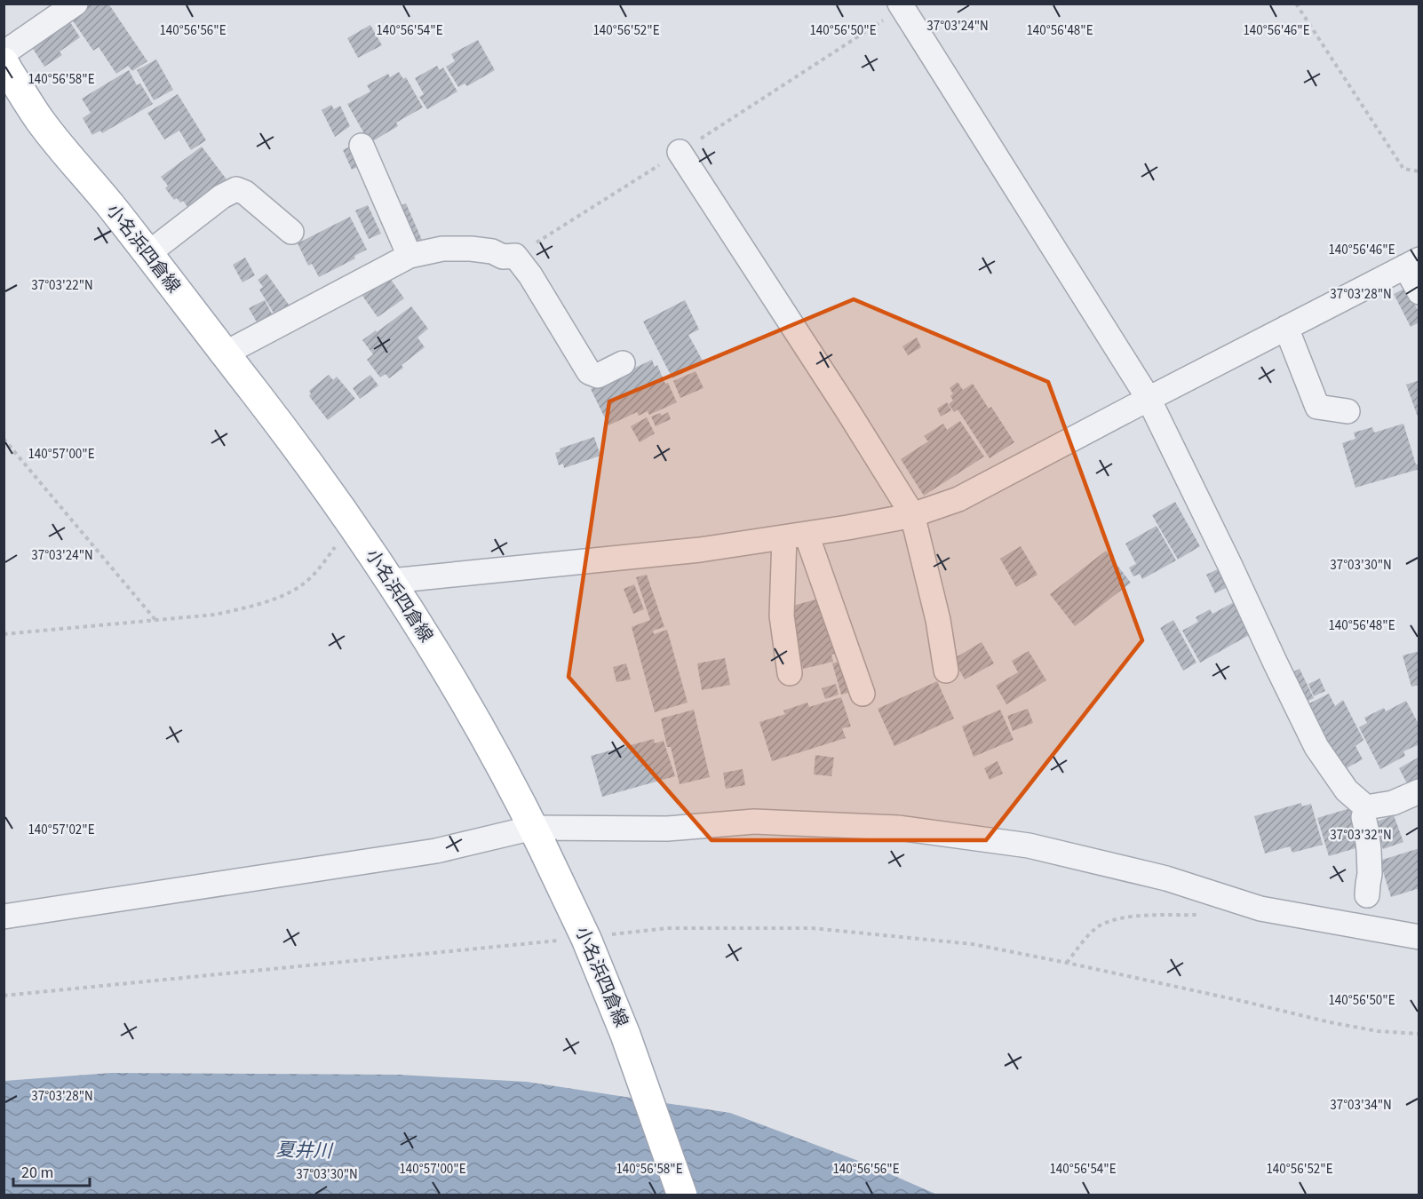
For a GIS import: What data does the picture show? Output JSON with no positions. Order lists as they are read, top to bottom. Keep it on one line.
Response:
{"streets":{"main road":["小名浜四倉線"]},"water":["夏井川"],"scale_bar":"20 m","coordinates":["37°03'24\"N","140°56'50\"E","140°56'56\"E","140°56'54\"E","140°56'52\"E","140°56'48\"E","140°56'46\"E","140°56'58\"E","37°03'22\"N","37°03'28\"N","140°57'00\"E","37°03'30\"N","140°57'02\"E","37°03'32\"N","37°03'34\"N"]}
